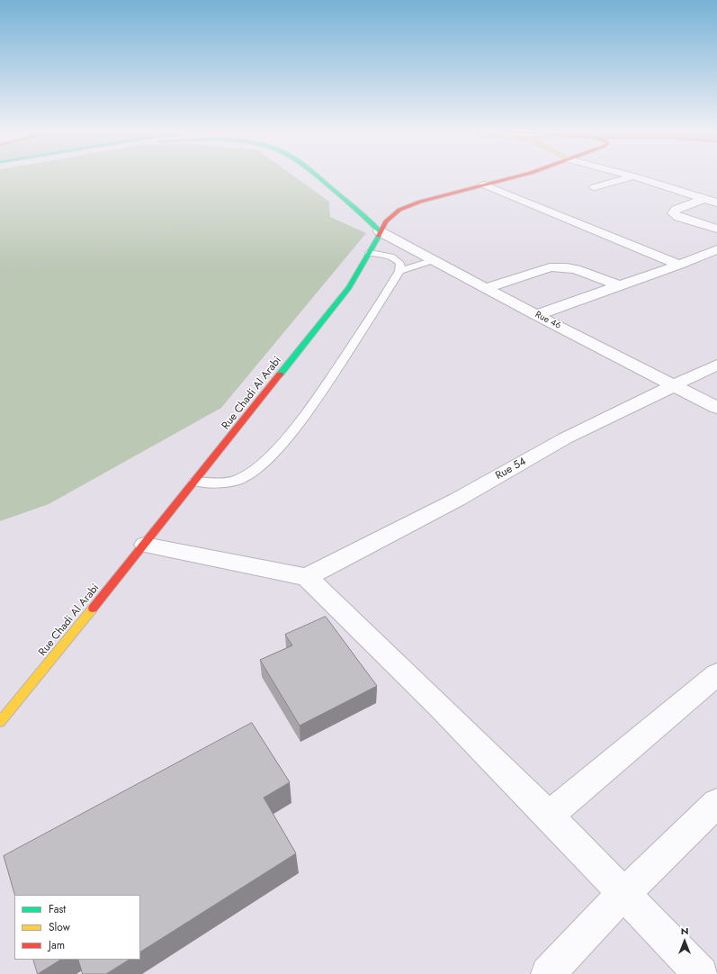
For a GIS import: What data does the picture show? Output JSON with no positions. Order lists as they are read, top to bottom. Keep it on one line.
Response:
{"streets":{"main road":["Rue Chadi Al Arabi"],"street":["Rue 46","Rue 54"]},"crossings":[["Rue 46","Rue Chadi Al Arabi"],["Rue 46","Rue 54"]],"legend":["Fast","Slow","Jam"],"north":"top"}
